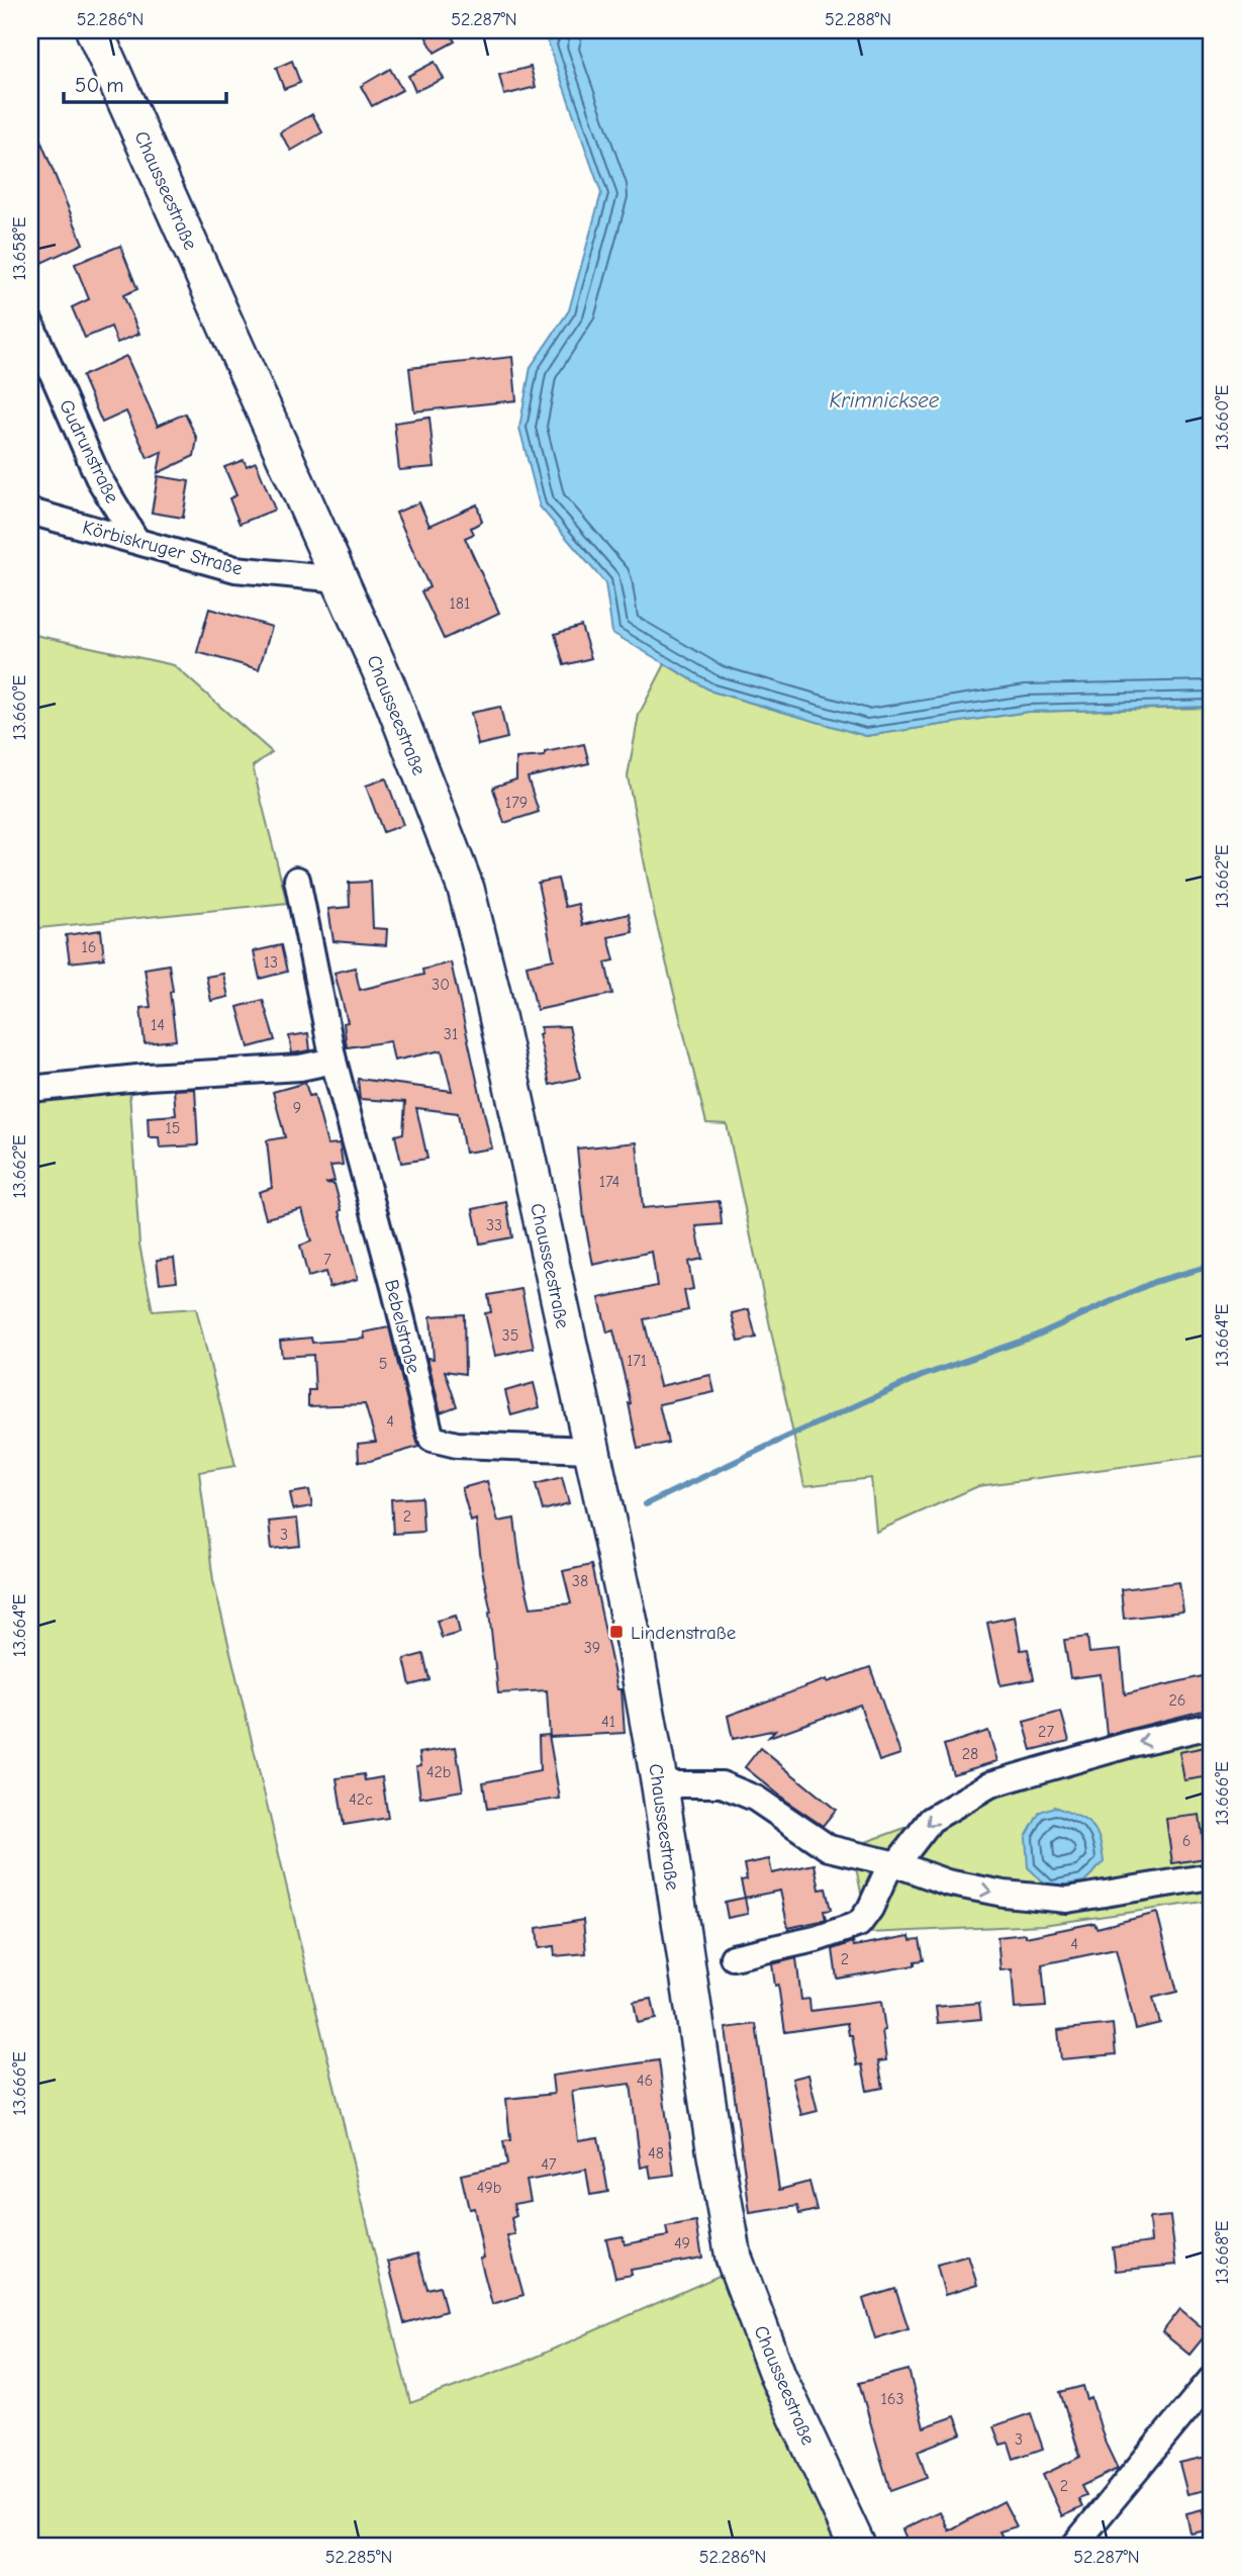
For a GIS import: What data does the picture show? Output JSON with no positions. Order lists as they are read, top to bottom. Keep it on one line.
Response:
{"streets":{"main road":["Chausseestraße"],"street":["Gudrunstraße","Körbiskruger Straße","Bebelstraße"]},"crossings":[["Chausseestraße","Körbiskruger Straße"],["Chausseestraße","Bebelstraße"],["Gudrunstraße","Körbiskruger Straße"]],"water":["Krimnicksee"],"places":{"transit":["Lindenstraße"]},"house_numbers":["181","179","16","13","30","14","31","9","15","174","33","7","35","171","5","4","2","3","38","39","26","41","27","28","42b","42c","6","4","2","46","48","47","49b","49","163","3","2"],"scale_bar":"50 m","coordinates":["52.286°N","52.287°N","52.288°N","13.658°E","13.660°E","13.662°E","13.664°E","13.666°E","13.668°E","52.285°N"]}
